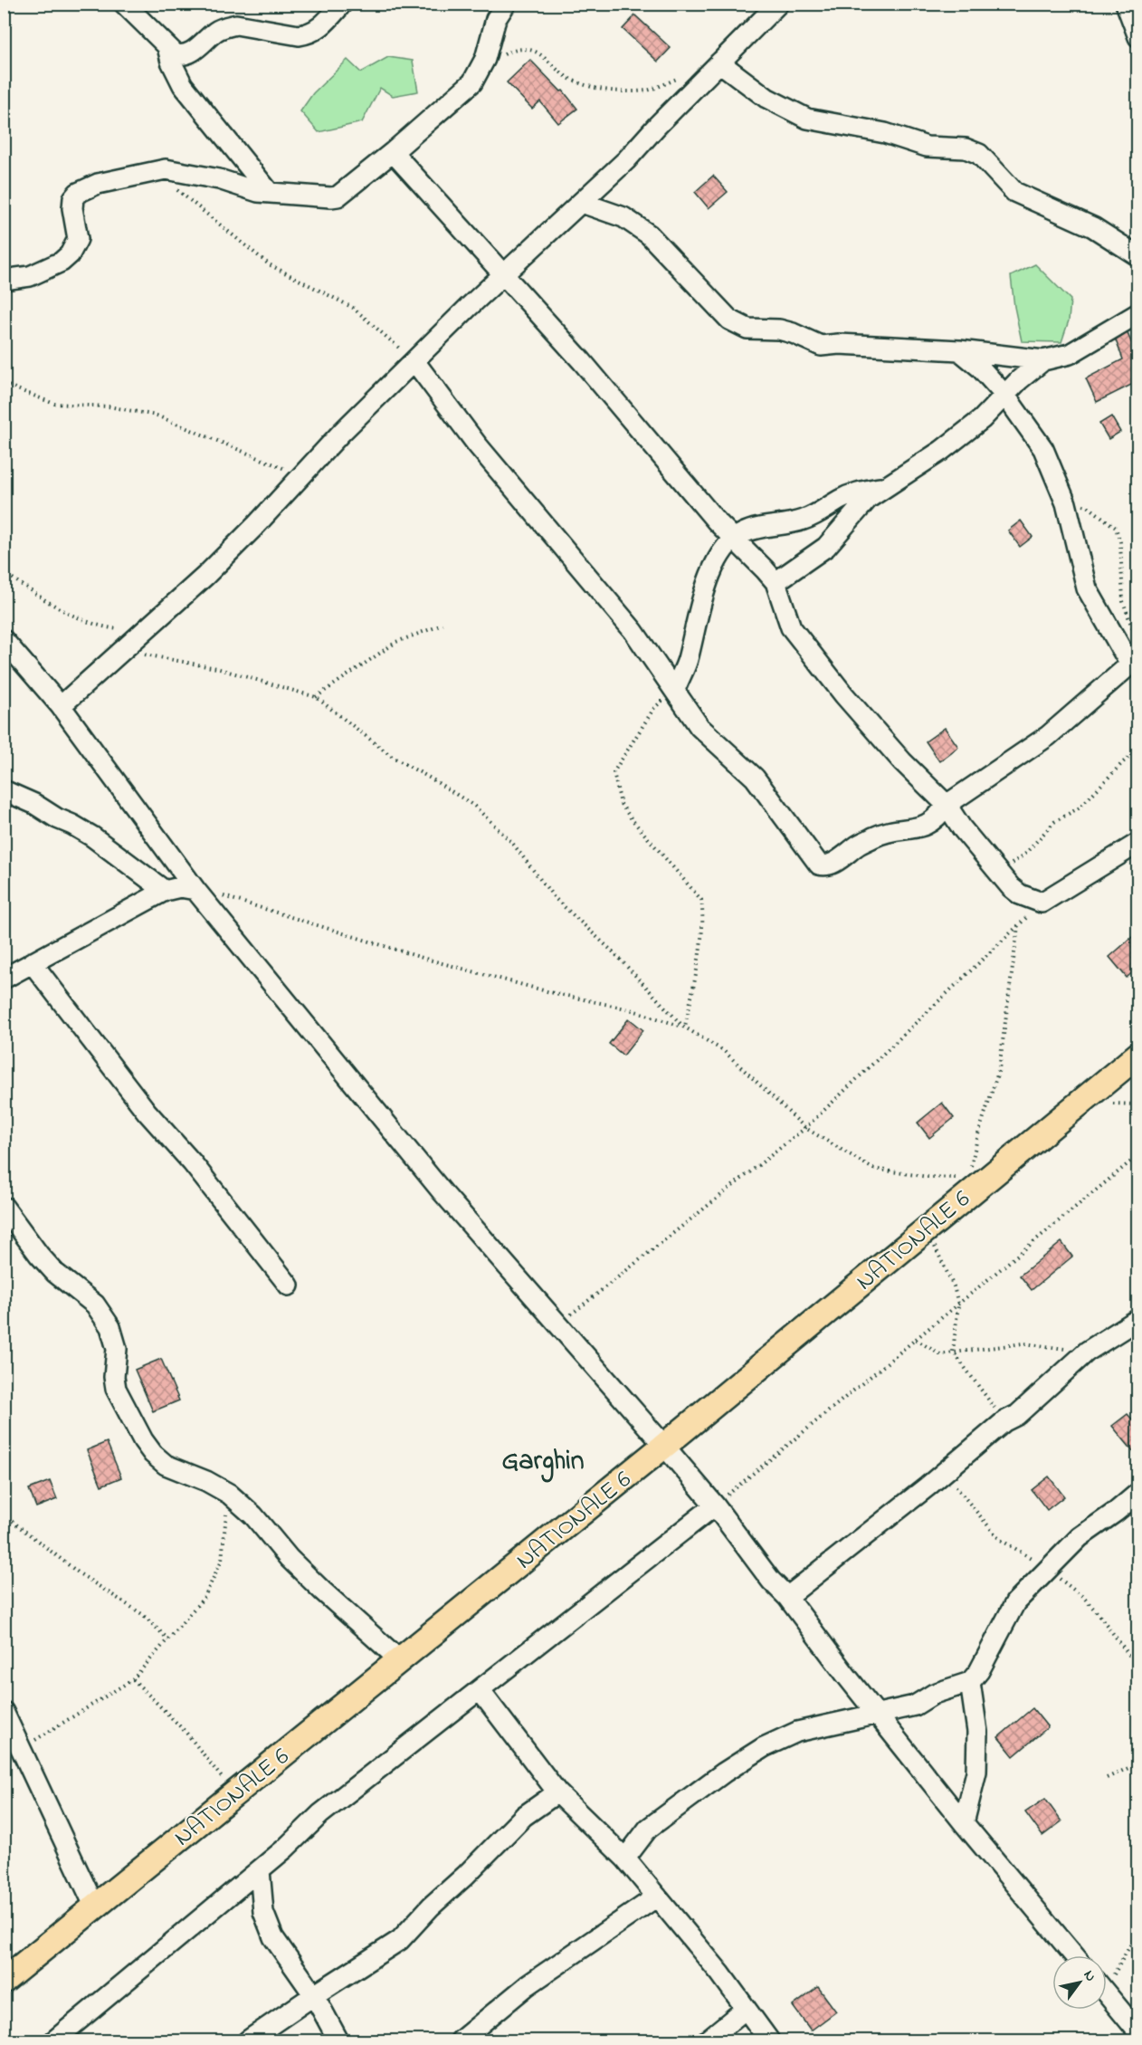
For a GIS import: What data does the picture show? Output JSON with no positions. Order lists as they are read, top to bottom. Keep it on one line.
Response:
{"streets":{"main road":["NATIONALE 6"]},"districts":["Garghin"],"north":"top right"}
